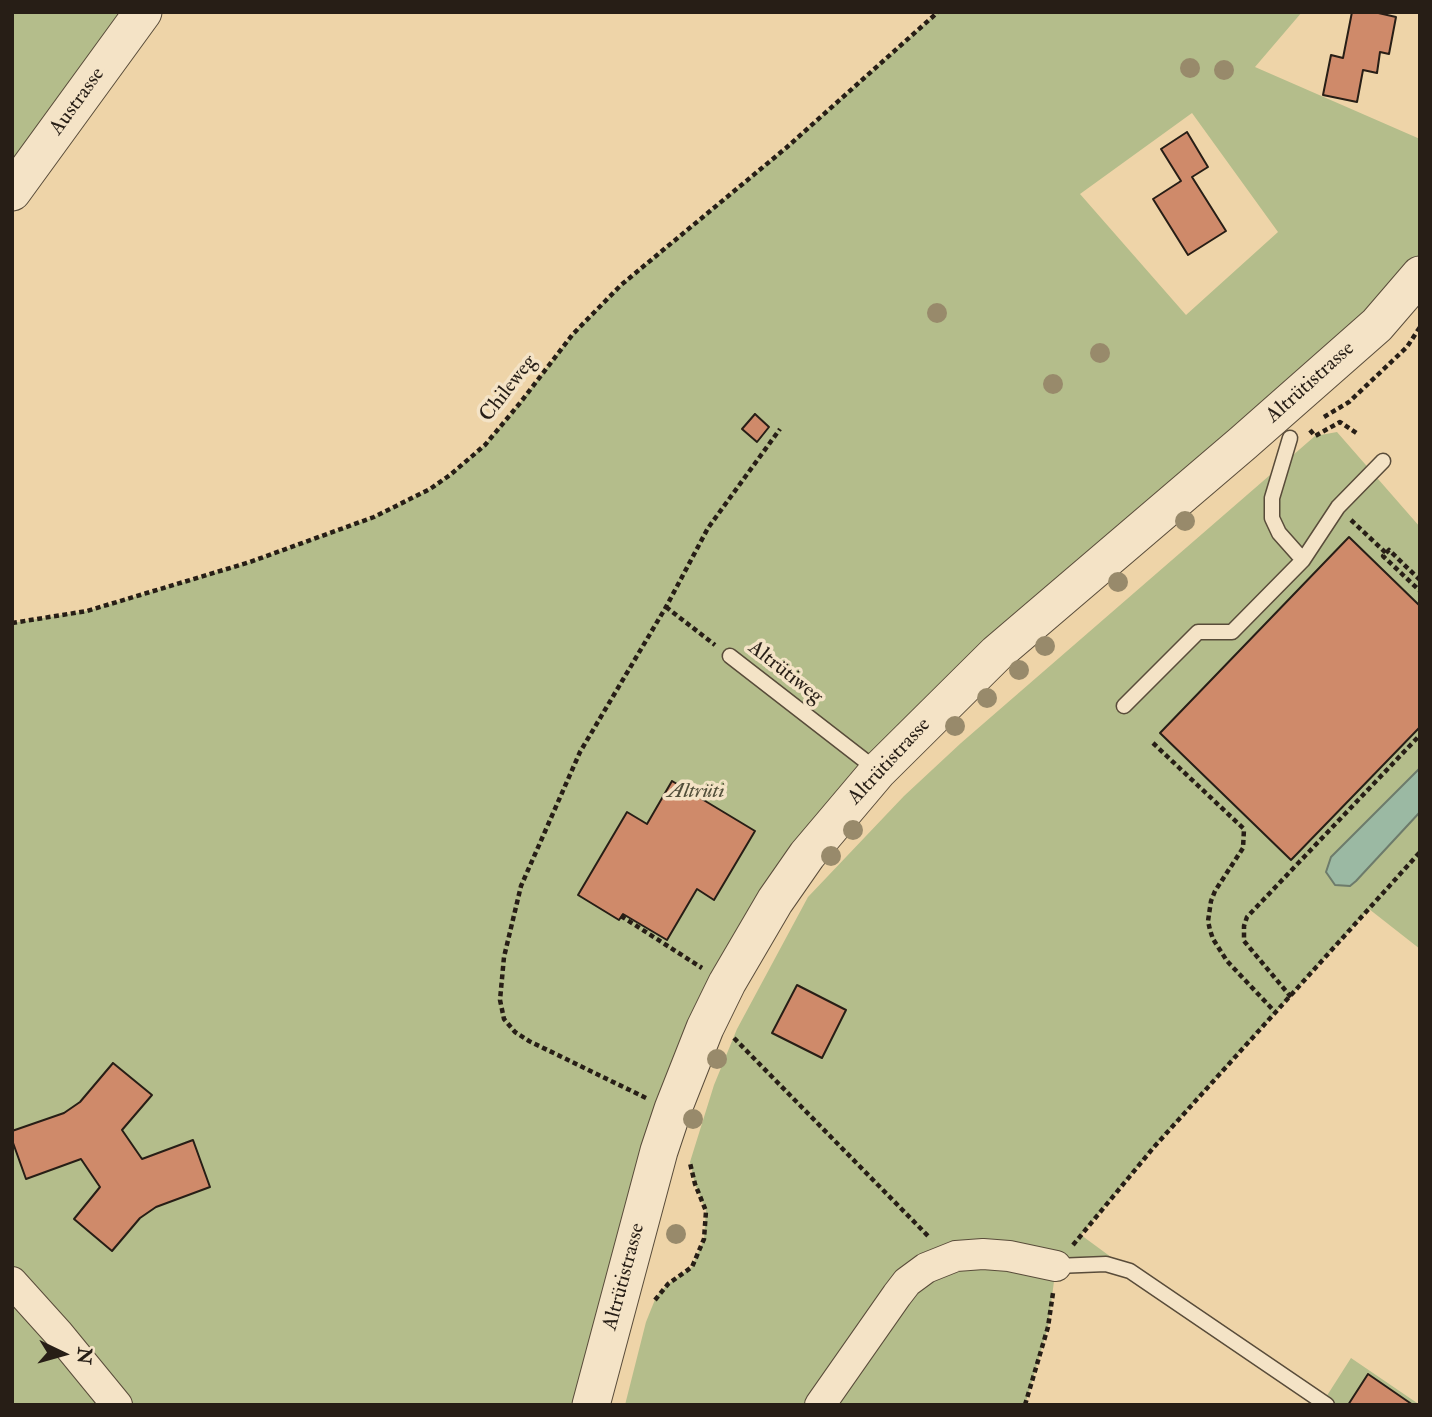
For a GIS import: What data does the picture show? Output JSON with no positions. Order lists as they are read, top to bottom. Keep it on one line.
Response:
{"streets":{"street":["Austrasse","Altrütistrasse"],"lane":["Altrütiweg"],"path":["Chileweg"]},"crossings":[["Altrütistrasse","Altrütiweg"]],"parks":["Altrüti"],"north":"right"}
